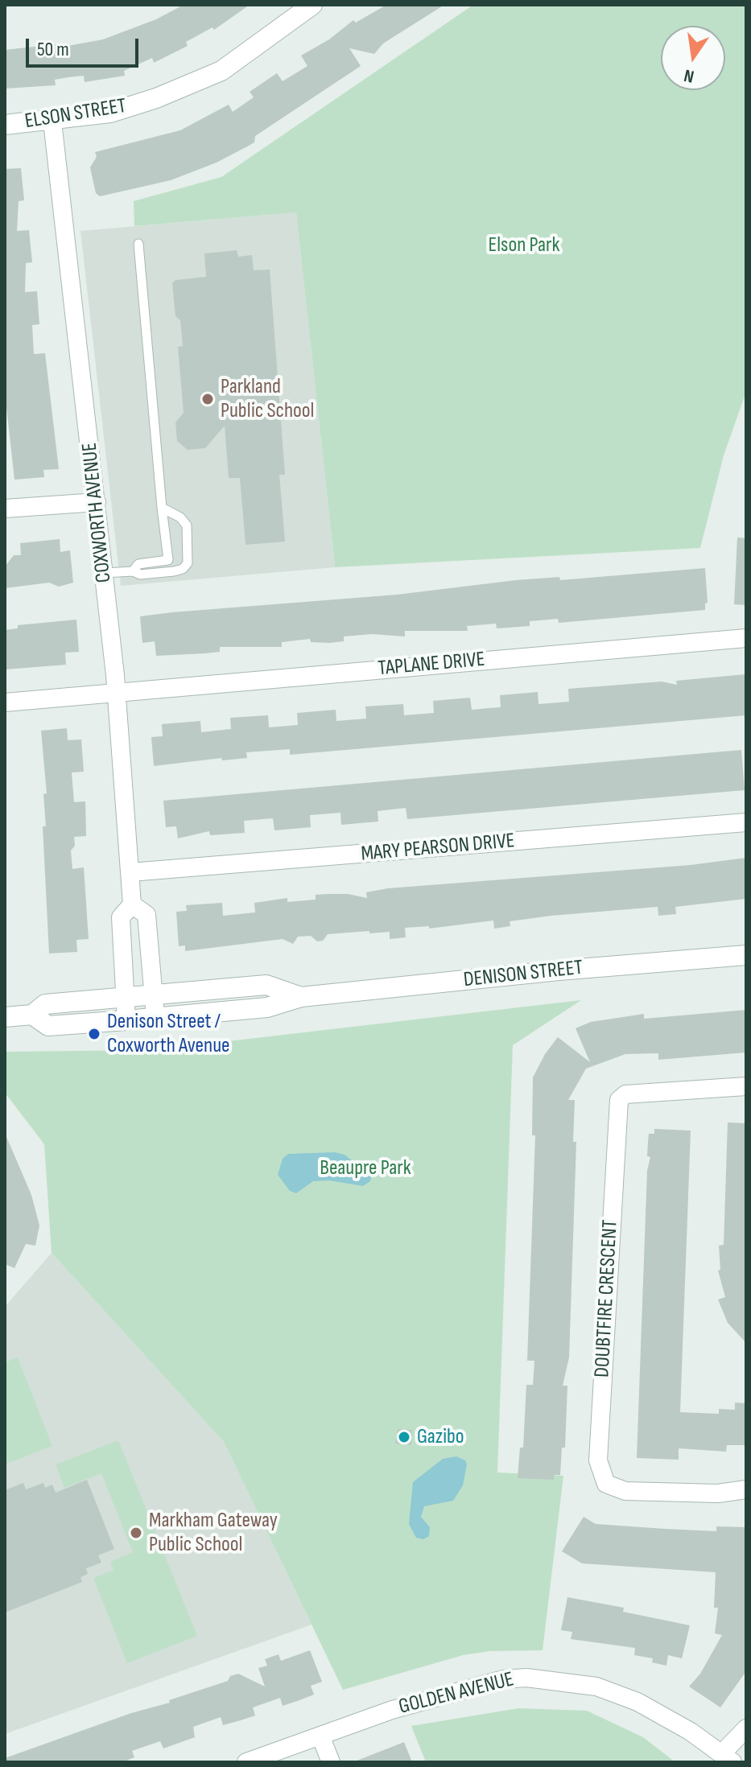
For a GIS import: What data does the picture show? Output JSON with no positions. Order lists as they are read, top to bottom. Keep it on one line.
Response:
{"streets":{"street":["ELSON STREET","COXWORTH AVENUE","TAPLANE DRIVE","MARY PEARSON DRIVE","DENISON STREET","DOUBTFIRE CRESCENT","GOLDEN AVENUE"]},"crossings":[["ELSON STREET","COXWORTH AVENUE"],["COXWORTH AVENUE","TAPLANE DRIVE"],["COXWORTH AVENUE","MARY PEARSON DRIVE"],["COXWORTH AVENUE","DENISON STREET"]],"parks":["Elson Park","Beaupre Park"],"places":["Parkland Public School","Denison Street / Coxworth Avenue","Gazibo","Markham Gateway Public School"],"scale_bar":"50 m","north":"bottom"}
